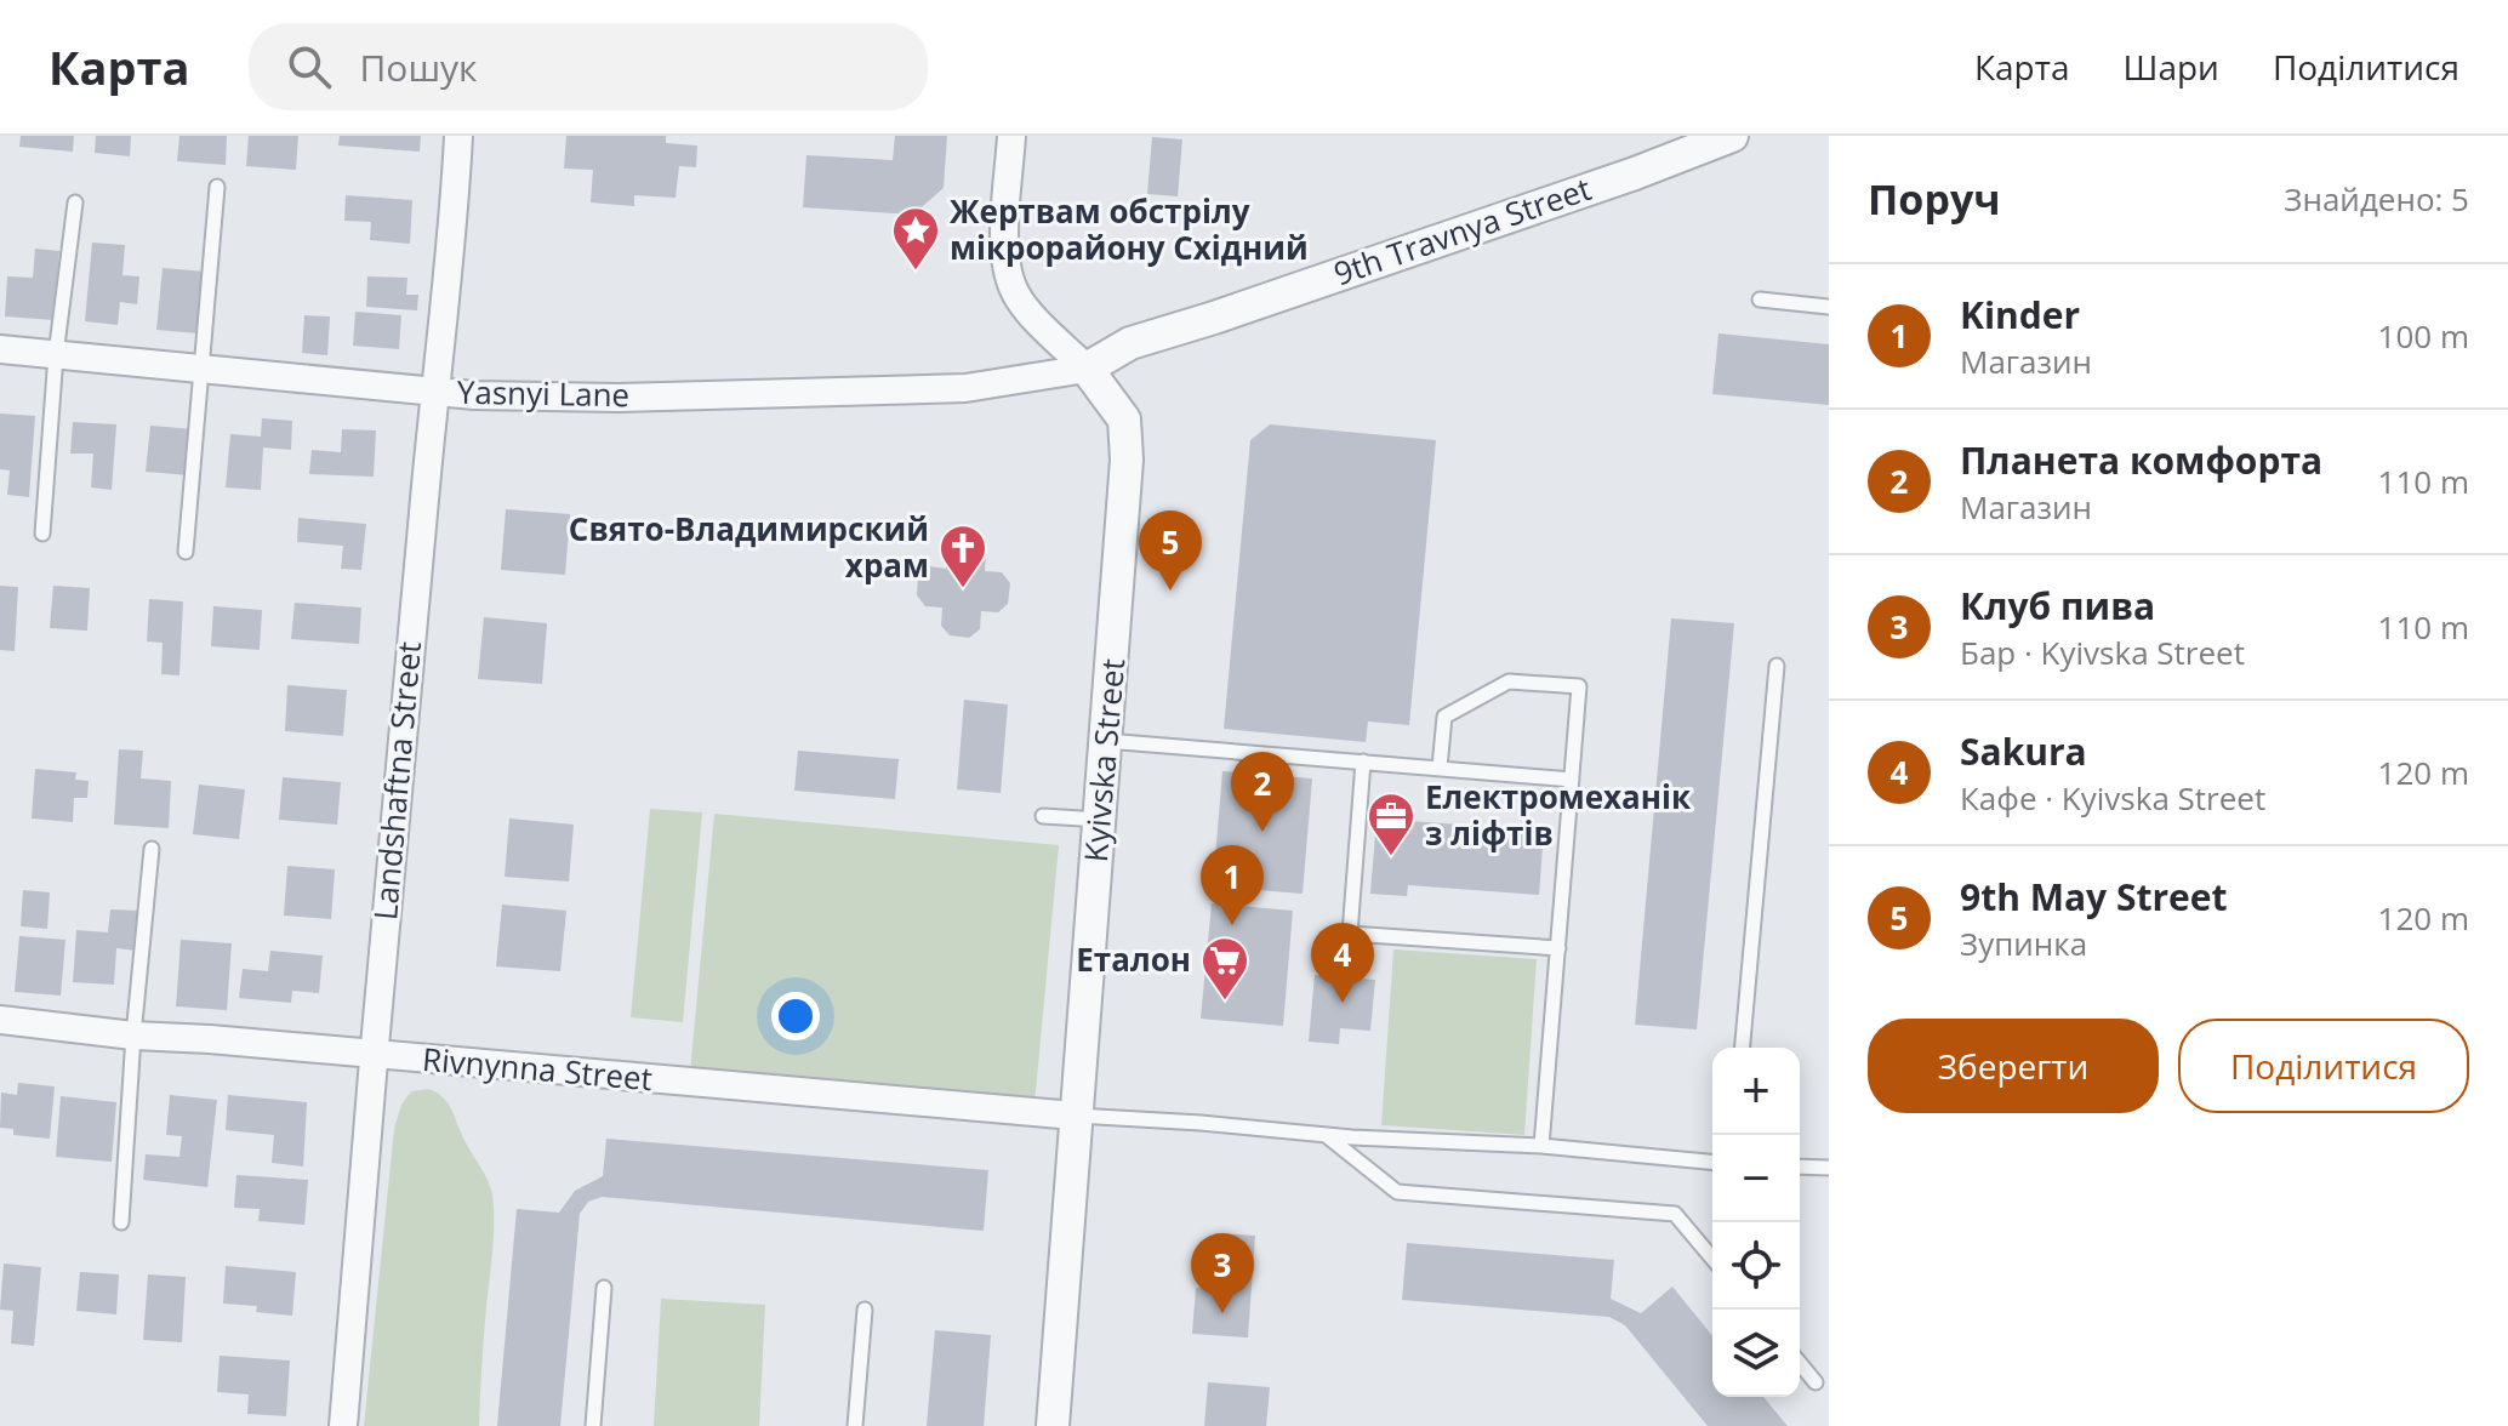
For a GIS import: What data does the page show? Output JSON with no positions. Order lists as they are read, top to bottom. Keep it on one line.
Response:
{"streets":{"street":["9th Travnya Street","Yasnyi Lane","Kyivska Street","Landshaftna Street","Rivnynna Street"]},"crossings":[["9th Travnya Street","Yasnyi Lane"],["9th Travnya Street","Kyivska Street"],["Yasnyi Lane","Kyivska Street"],["Yasnyi Lane","Landshaftna Street"],["Kyivska Street","Rivnynna Street"],["Landshaftna Street","Rivnynna Street"]],"places":{"place":["Жертвам обстрілу мікрорайону Східний"],"church":["Свято-Владимирский храм"],"office":["Електромеханік з ліфтів"],"supermarket":["Еталон"]},"page":{"header":"Карта","search":"Пошук","nav":["Карта","Шари","Поділитися"],"heading":["Поруч","Знайдено: 5"],"list":[{"mark":"1","name":"Kinder","note":"Магазин","value":"100 m"},{"mark":"2","name":"Планета комфорта","note":"Магазин","value":"110 m"},{"mark":"3","name":"Клуб пива","note":"Бар · Kyivska Street","value":"110 m"},{"mark":"4","name":"Sakura","note":"Кафе · Kyivska Street","value":"120 m"},{"mark":"5","name":"9th May Street","note":"Зупинка","value":"120 m"}],"pins":["5","2","1","4","3"],"buttons":["Зберегти","Поділитися"],"map_buttons":["+","−"]}}
